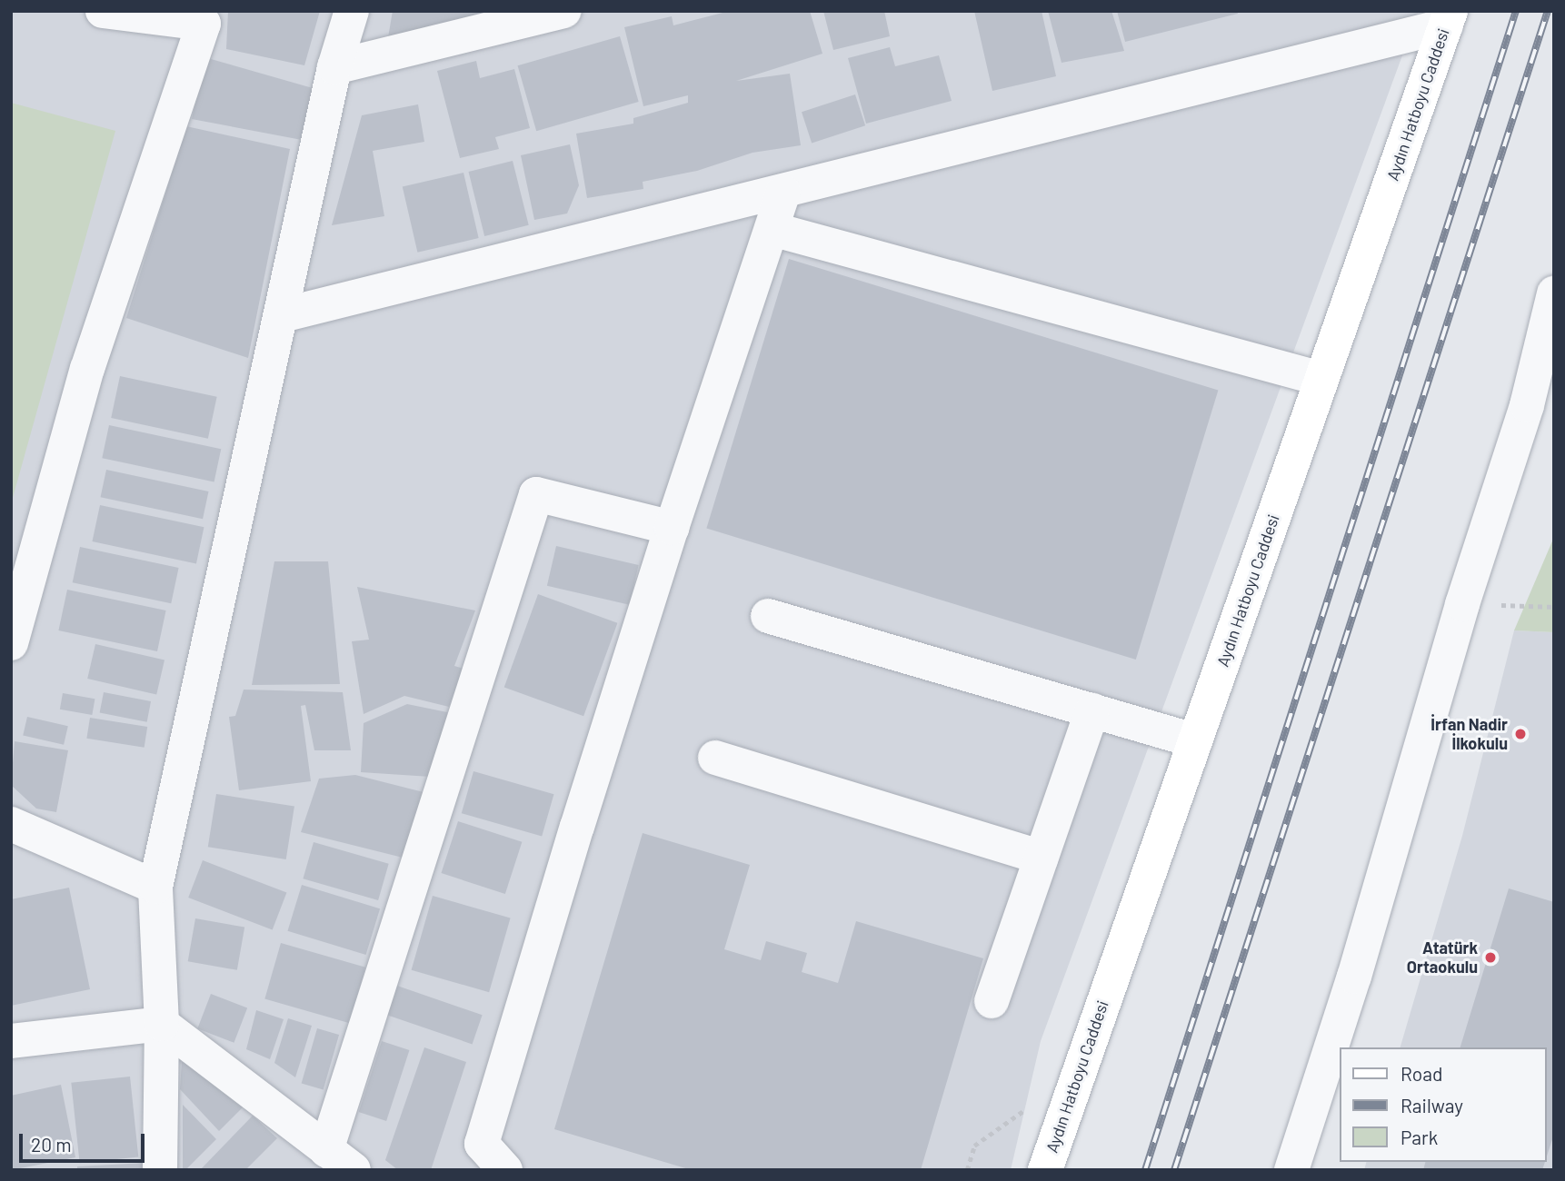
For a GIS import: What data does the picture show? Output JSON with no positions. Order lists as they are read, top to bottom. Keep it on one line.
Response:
{"streets":{"main road":["Aydın Hatboyu Caddesi"]},"places":["İrfan Nadir İlkokulu","Atatürk Ortaokulu"],"legend":["Road","Railway","Park"],"scale_bar":"20 m"}
